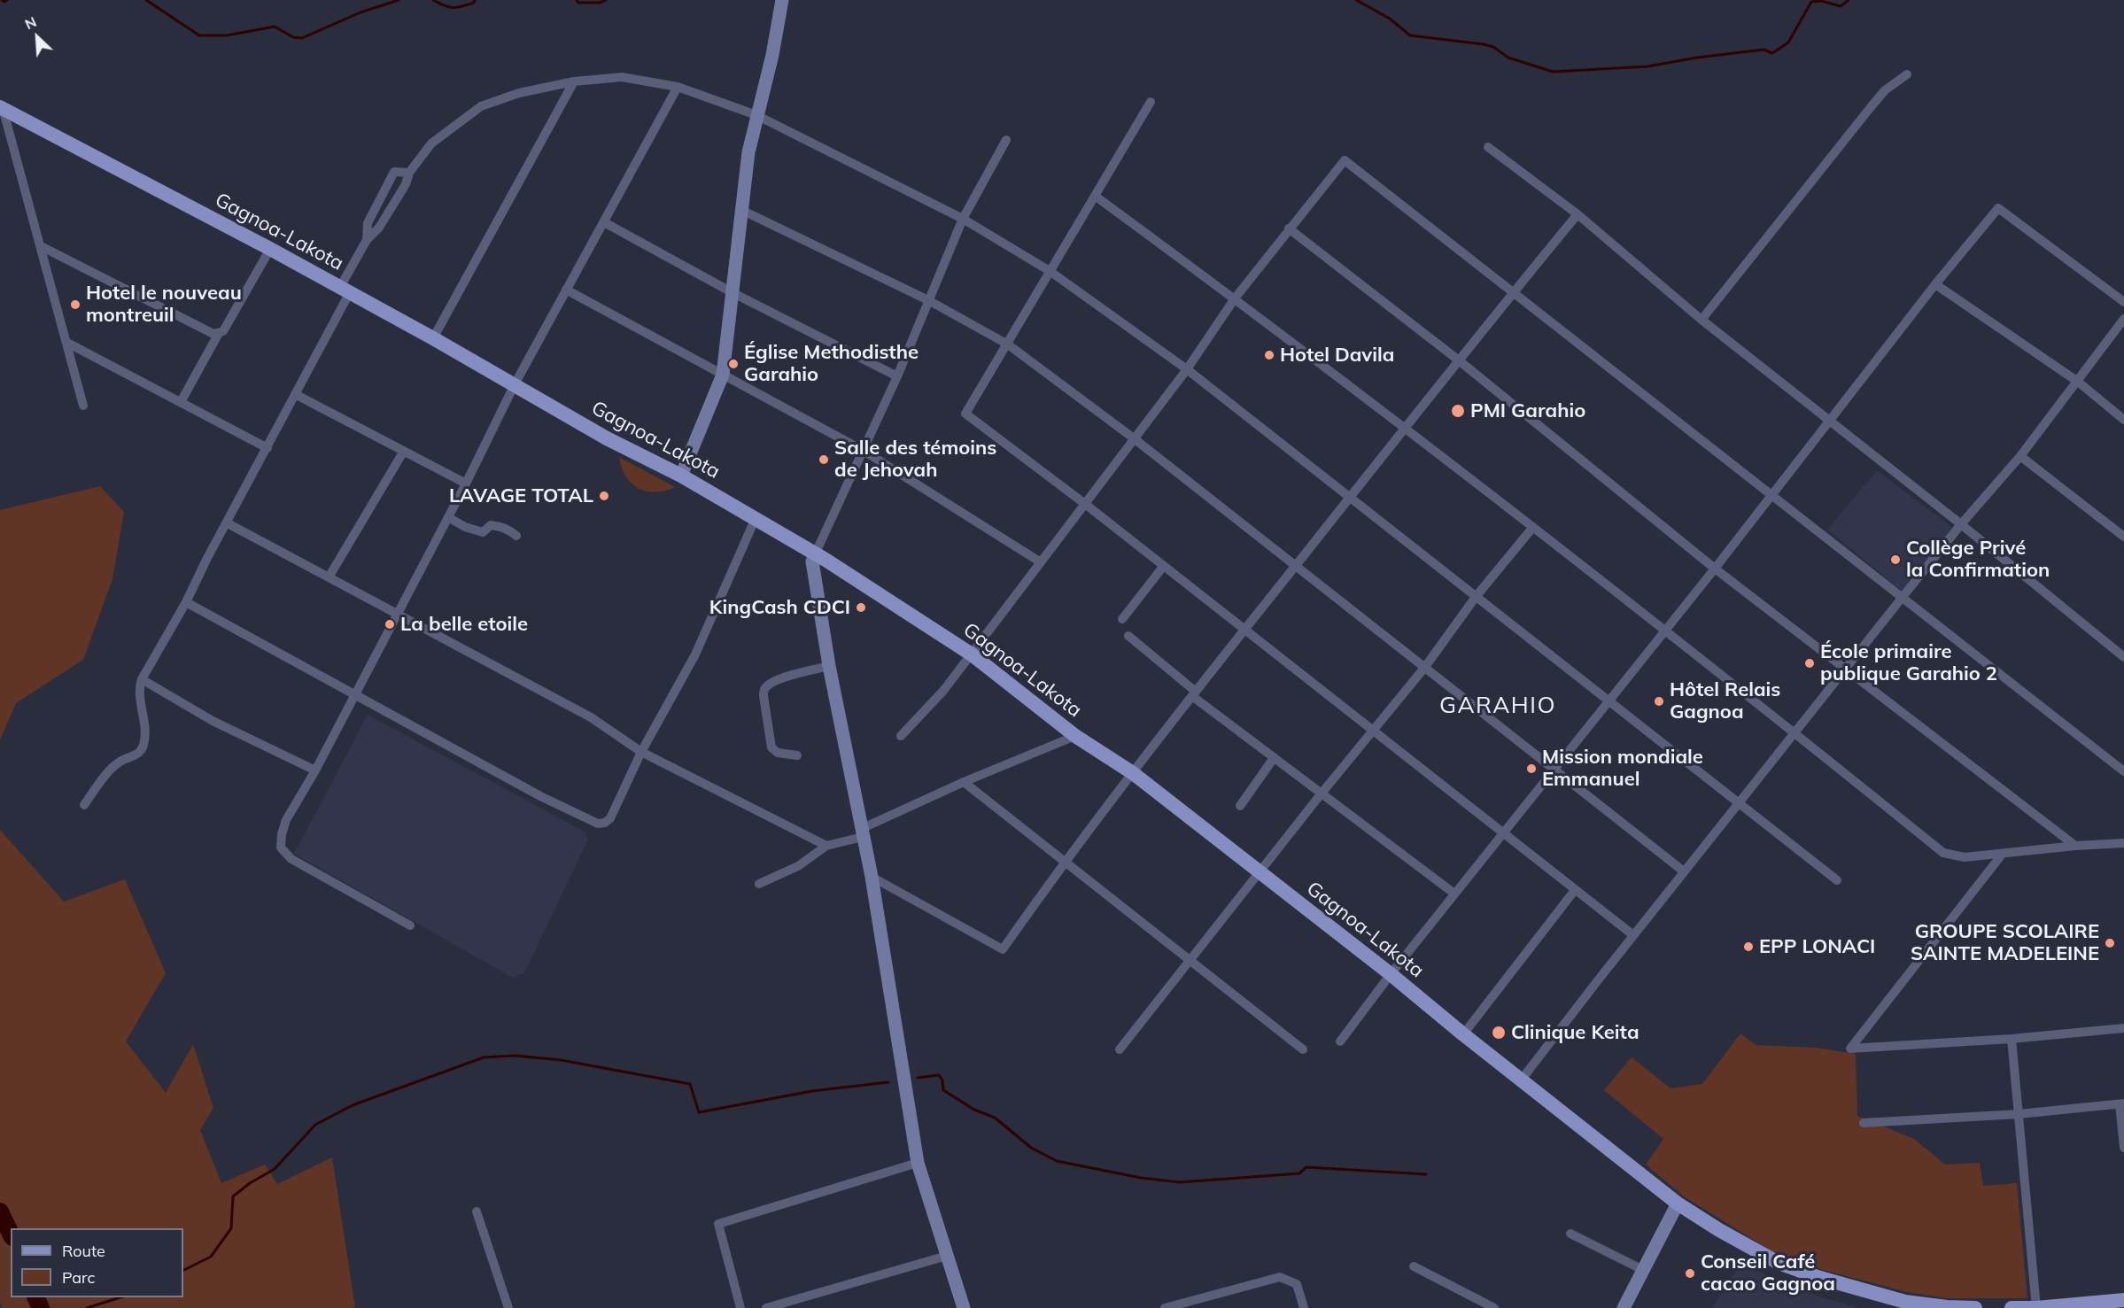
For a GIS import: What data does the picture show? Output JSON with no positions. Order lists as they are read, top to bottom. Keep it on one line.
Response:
{"streets":{"main road":["Gagnoa-Lakota"]},"districts":["GARAHIO"],"places":["Hotel le nouveau montreuil","Hotel Davila","Église Methodisthe Garahio","PMI Garahio","Salle des témoins de Jehovah","LAVAGE TOTAL","Collège Privé la Confirmation","KingCash CDCI","La belle etoile","École primaire publique Garahio 2","Hôtel Relais Gagnoa","Mission mondiale Emmanuel","GROUPE SCOLAIRE SAINTE MADELEINE","EPP LONACI","Clinique Keita","Conseil Café cacao Gagnoa"],"legend":["Route","Parc"],"north":"top left"}
